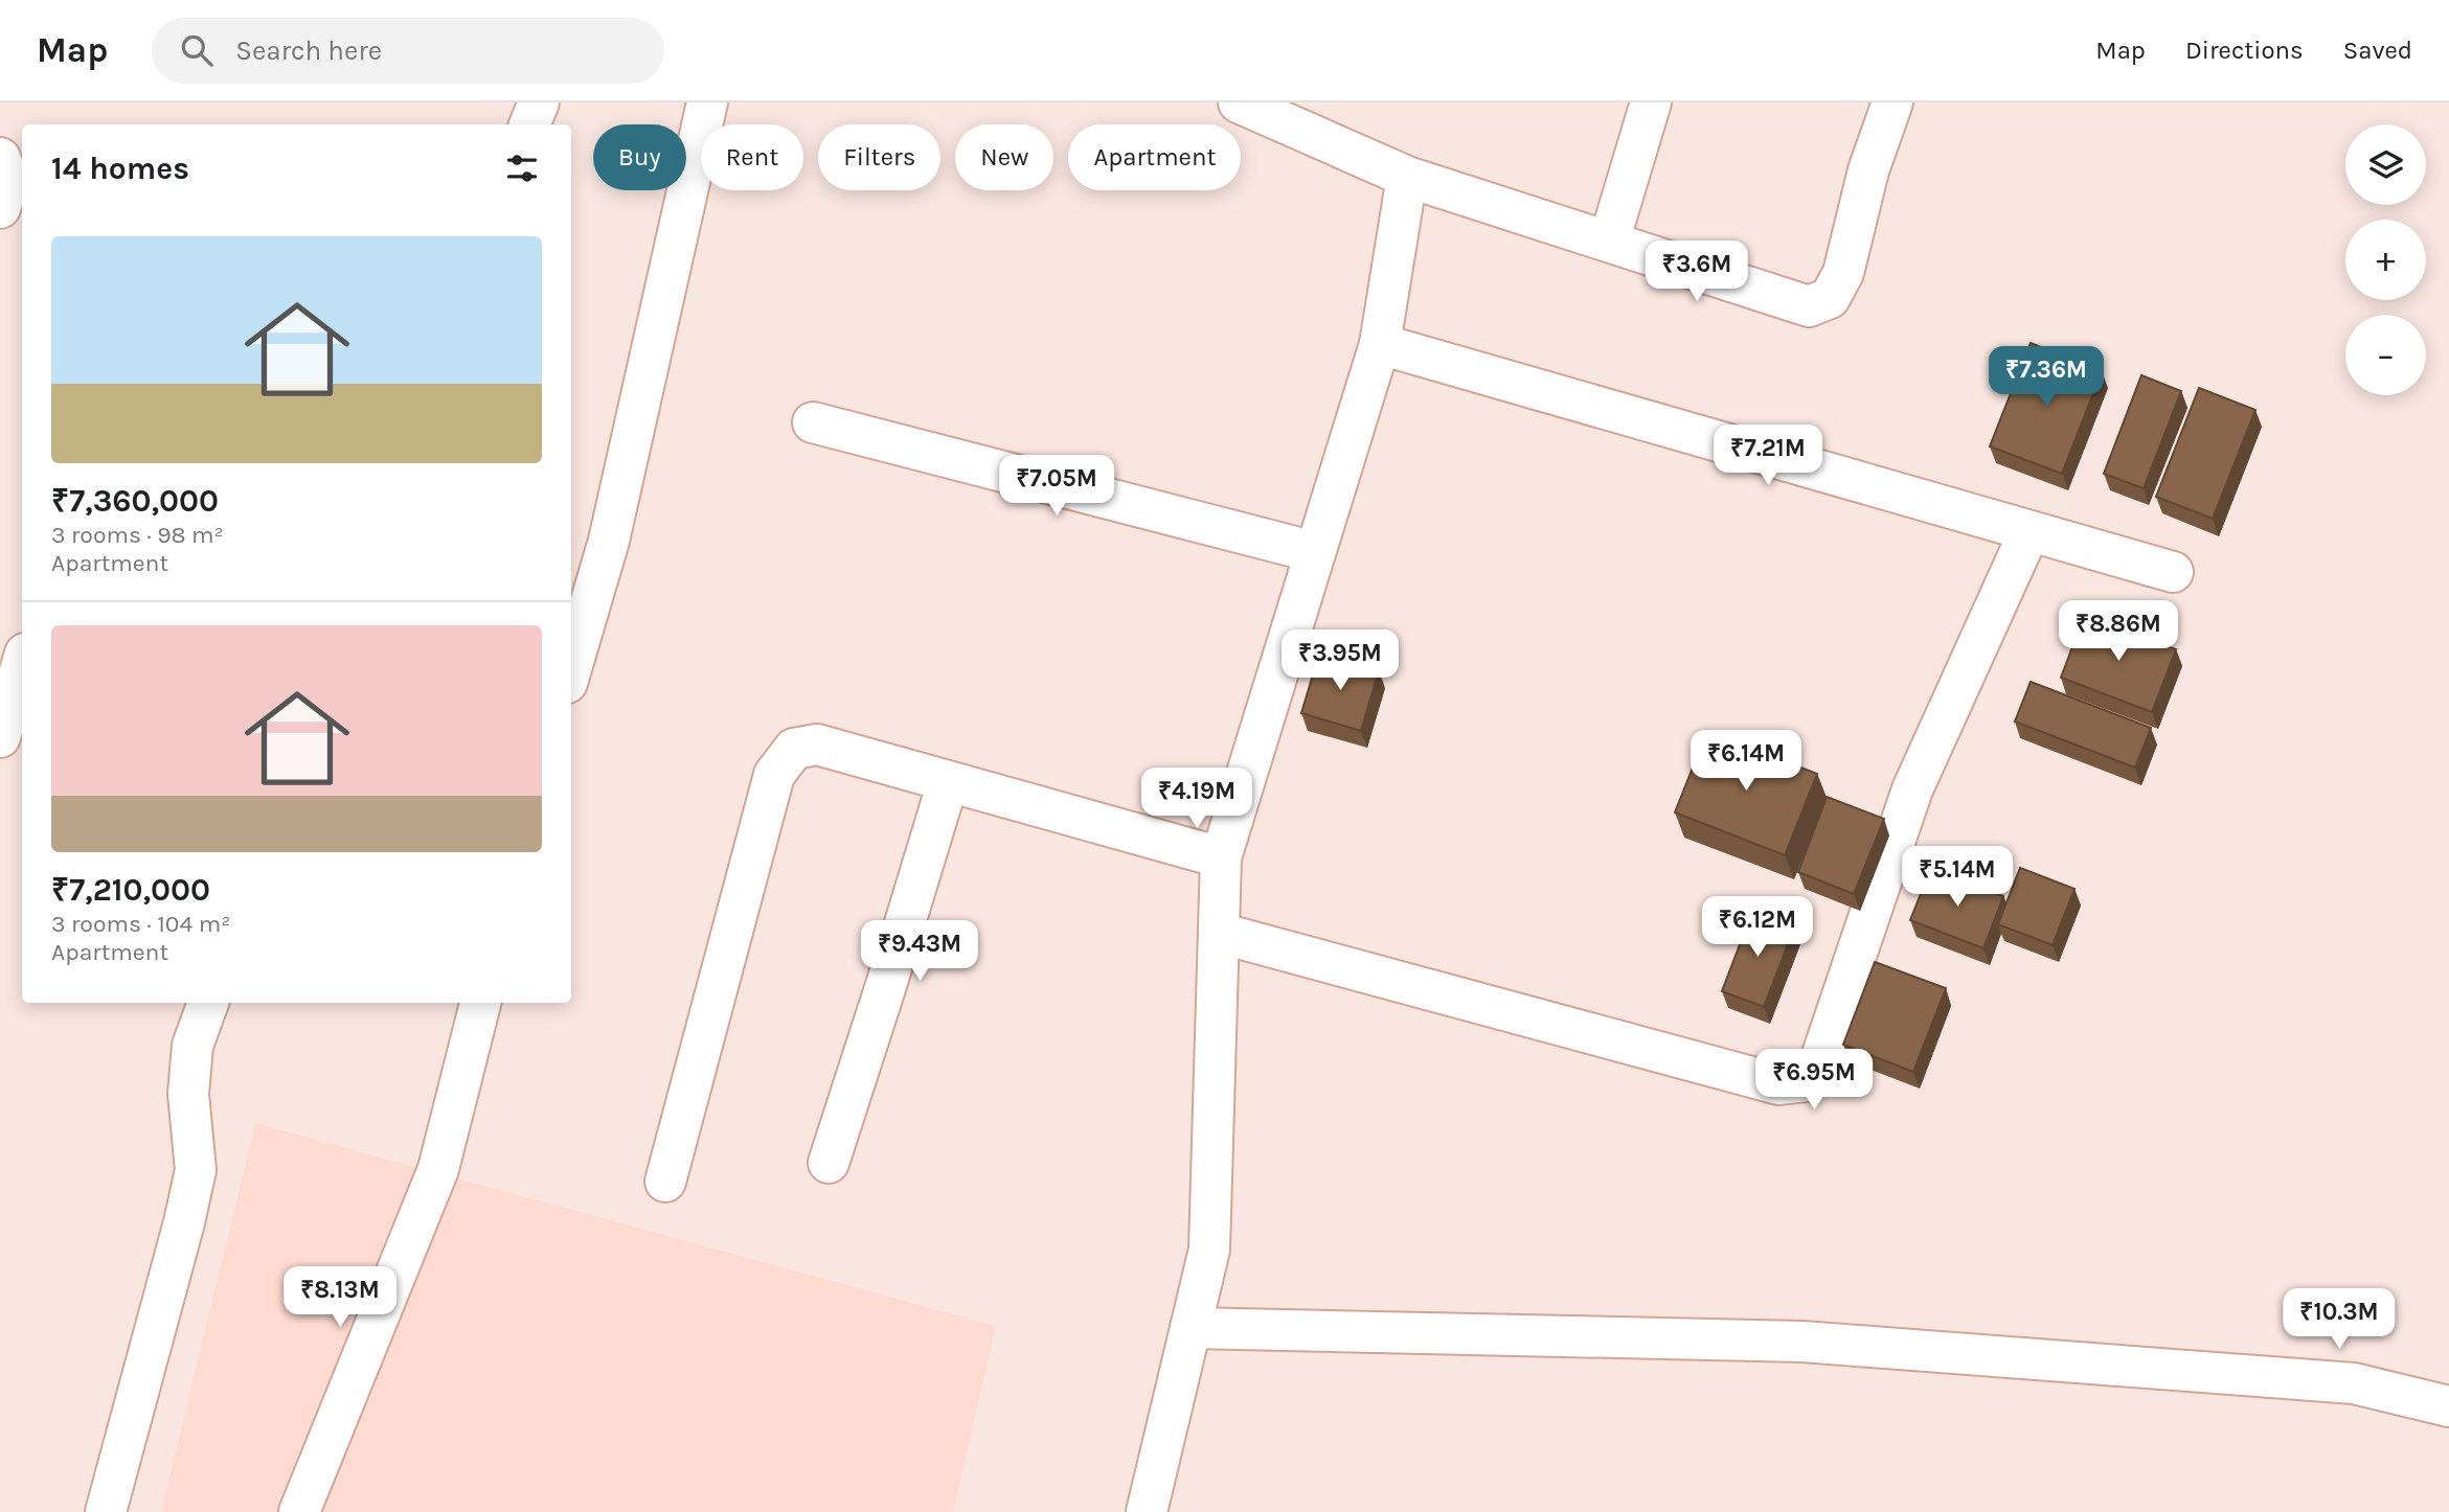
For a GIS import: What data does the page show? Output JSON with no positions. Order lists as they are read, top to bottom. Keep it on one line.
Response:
{"page":{"header":"Map","search":"Search here","nav":["Map","Directions","Saved"],"map_buttons":["+","−"],"chip":["Buy","Rent","Filters","New","Apartment"],"heading":"14 homes","list":[{"name":"₹7,360,000","note":"3 rooms · 98 m² · Apartment"},{"name":"₹7,210,000","note":"3 rooms · 104 m² · Apartment"}],"price":["₹3.6M","₹7.36M","₹7.21M","₹7.05M","₹8.86M","₹3.95M","₹6.14M","₹4.19M","₹5.14M","₹6.12M","₹9.43M","₹6.95M","₹8.13M","₹10.3M"]}}
